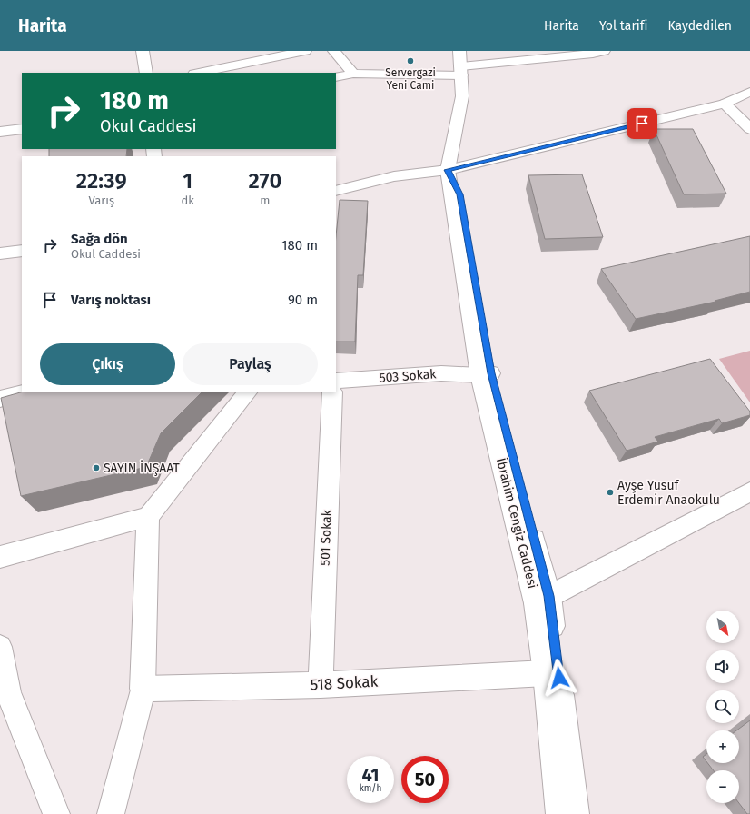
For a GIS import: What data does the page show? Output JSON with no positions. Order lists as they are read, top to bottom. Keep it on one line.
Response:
{"streets":{"street":["503 Sokak","İbrahim Cengiz Caddesi","501 Sokak","518 Sokak"]},"crossings":[["503 Sokak","İbrahim Cengiz Caddesi"],["İbrahim Cengiz Caddesi","518 Sokak"],["501 Sokak","518 Sokak"]],"places":["Servergazi Yeni Cami","SAYIN İNŞAAT","Ayşe Yusuf Erdemir Anaokulu"],"north":"bottom right","page":{"header":"Harita","nav":["Harita","Yol tarifi","Kaydedilen"],"turn":["180 m","Okul Caddesi"],"eta":["22:39","Varış","1","dk","270","m"],"list":[{"name":"Sağa dön","note":"Okul Caddesi","value":"180 m"},{"name":"Varış noktası","value":"90 m"}],"buttons":["Çıkış","Paylaş"],"map_buttons":["+","−"],"speed":"41 km/h","limit":"50"}}
